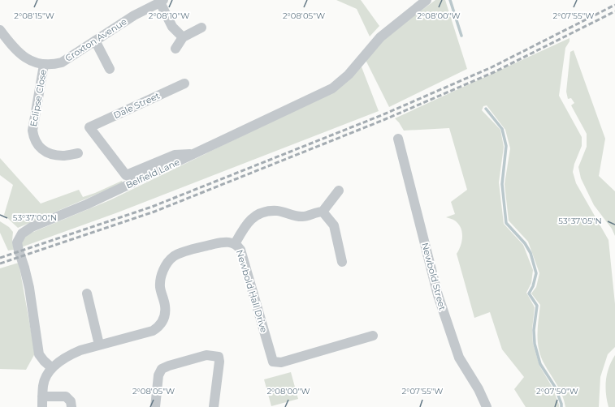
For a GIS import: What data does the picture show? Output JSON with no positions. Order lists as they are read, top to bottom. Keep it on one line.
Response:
{"streets":{"street":["Croxton Avenue","Eclipse Close","Dale Street","Belfield Lane","Newbold Street","Newbold Hall Drive"]},"crossings":[["Croxton Avenue","Eclipse Close"],["Dale Street","Belfield Lane"],["Belfield Lane","Newbold Hall Drive"]],"coordinates":["2°08'15\"W","2°08'10\"W","2°08'05\"W","2°08'00\"W","2°07'55\"W","53°37'00\"N","53°37'05\"N","2°07'50\"W"]}
